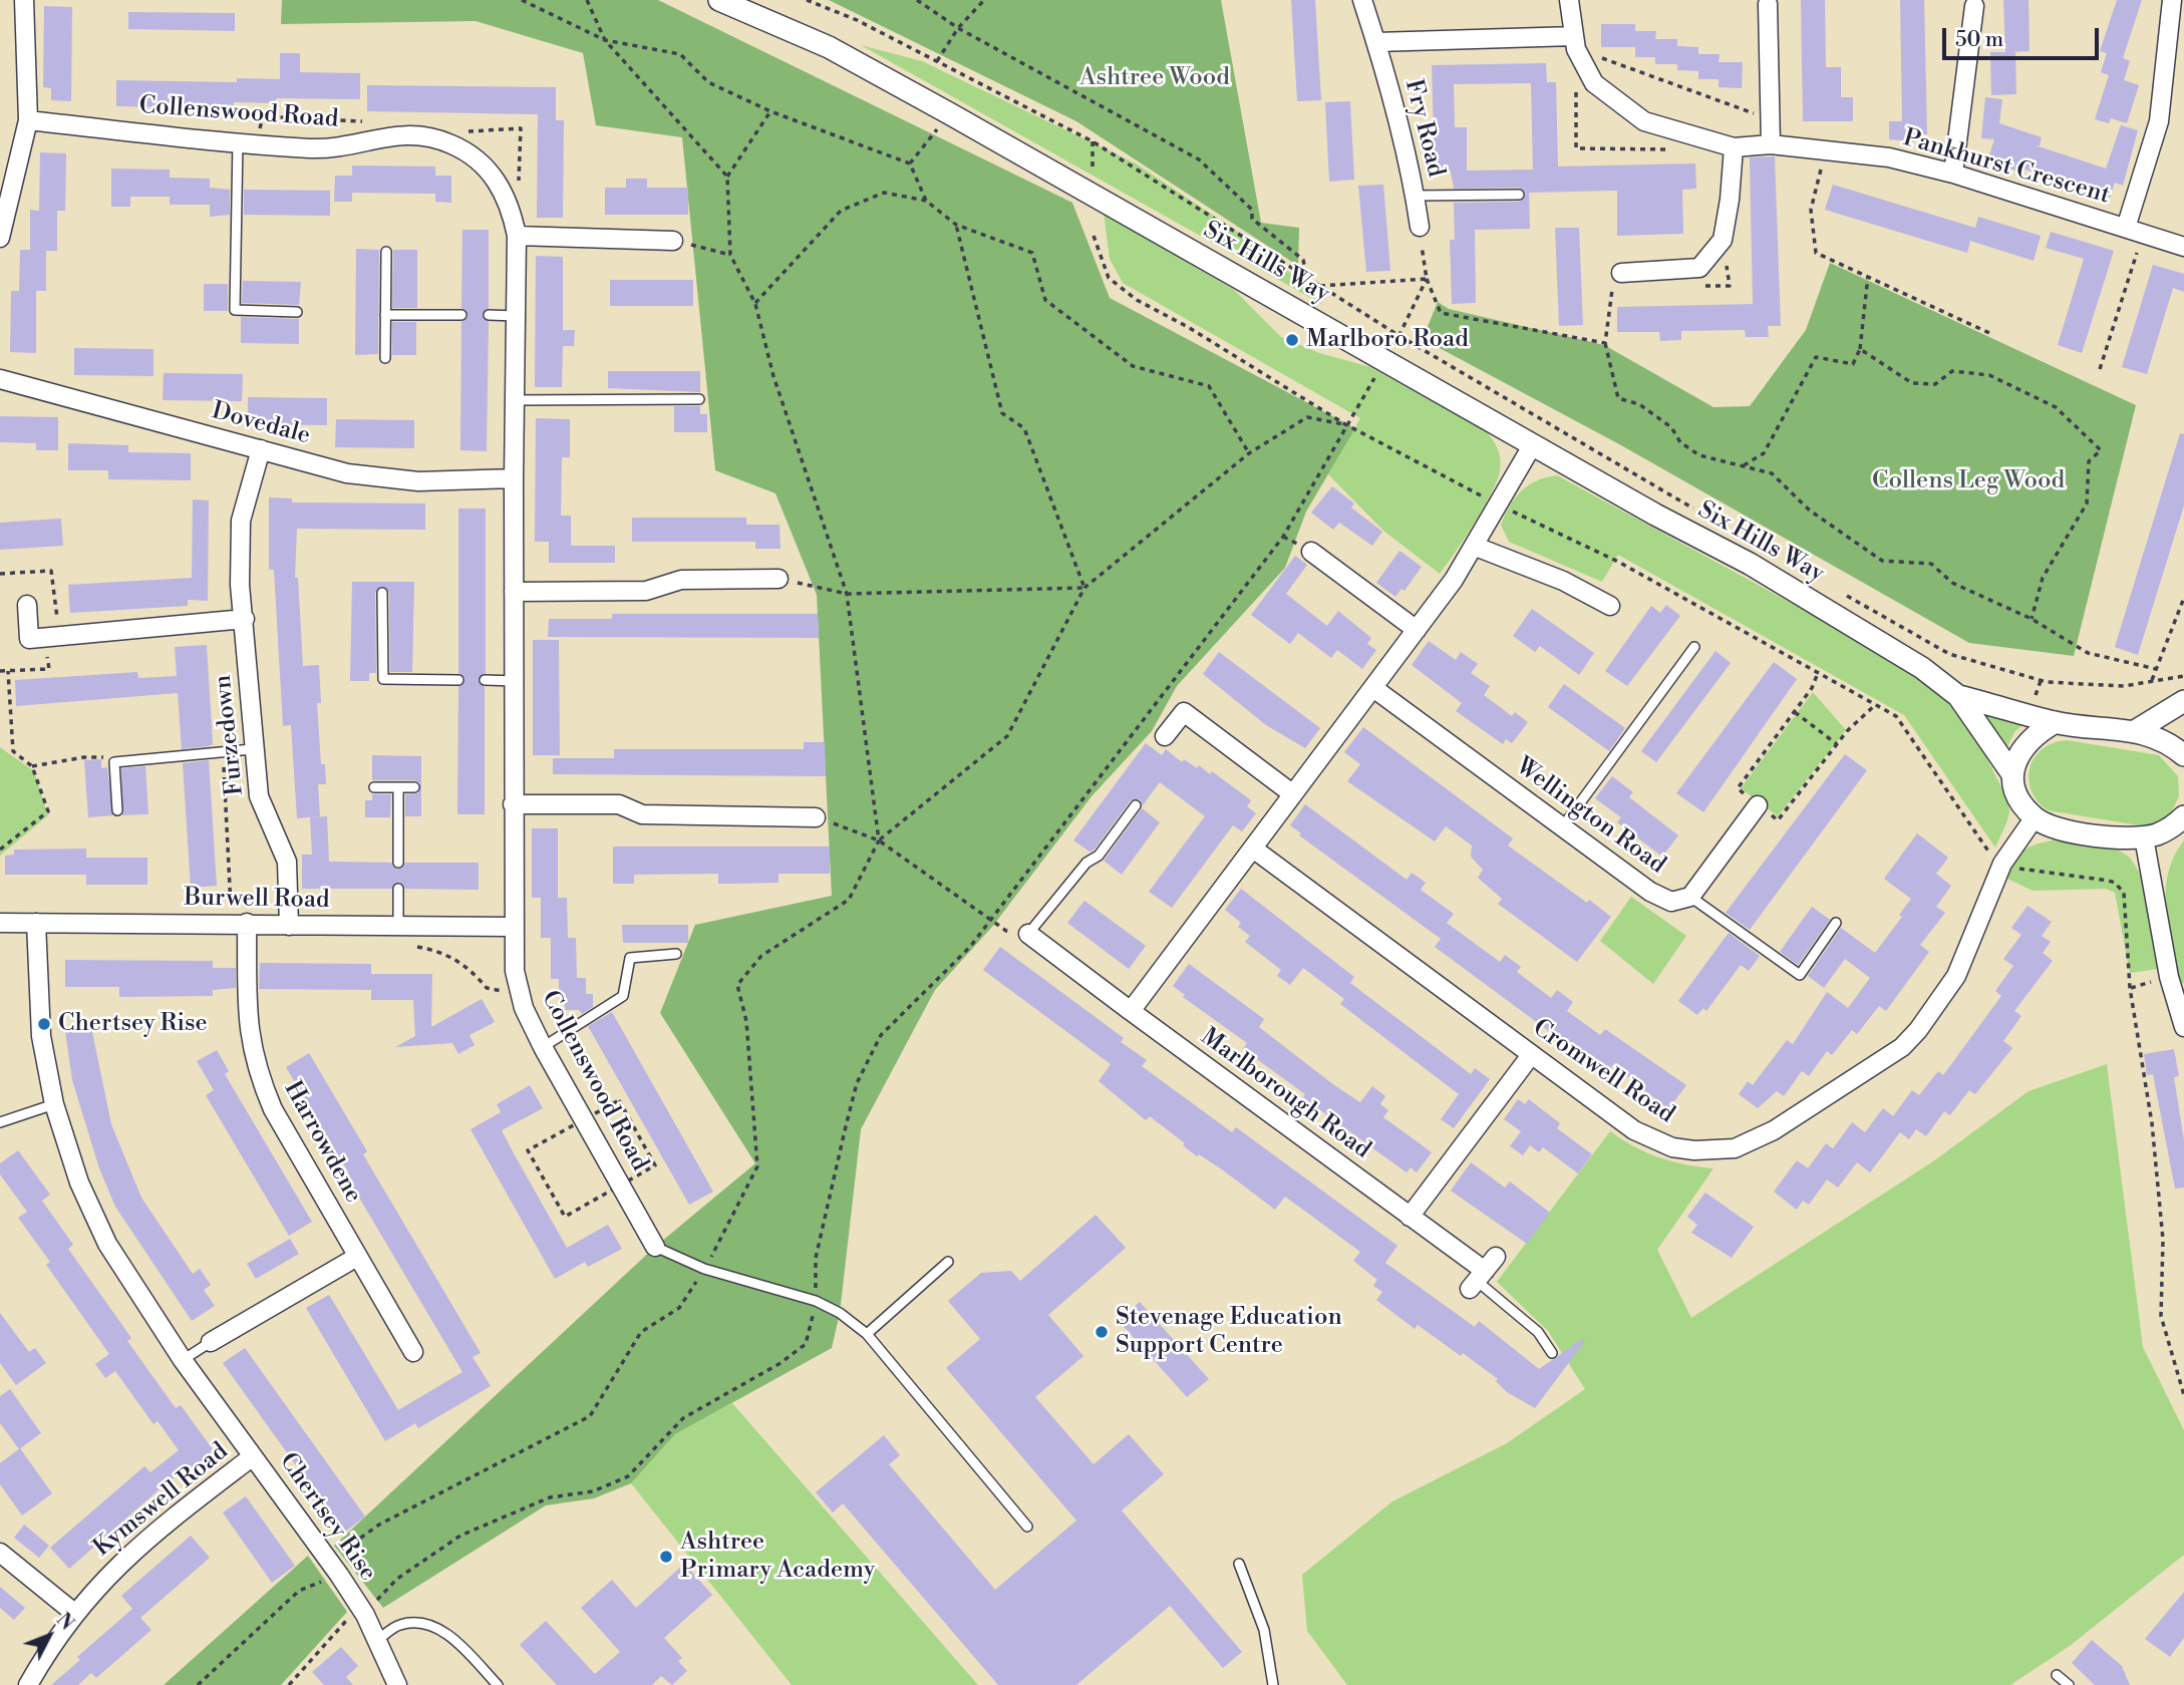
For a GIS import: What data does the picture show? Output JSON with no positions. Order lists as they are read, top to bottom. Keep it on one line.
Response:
{"streets":{"street":["Collenswood Road","Fry Road","Pankhurst Crescent","Six Hills Way","Dovedale","Furzedown","Wellington Road","Burwell Road","Cromwell Road","Marlborough Road","Harrowdene","Kymswell Road","Chertsey Rise"]},"crossings":[["Collenswood Road","Dovedale"],["Collenswood Road","Burwell Road"],["Fry Road","Pankhurst Crescent"],["Six Hills Way","Cromwell Road"],["Dovedale","Furzedown"],["Furzedown","Burwell Road"],["Burwell Road","Harrowdene"],["Burwell Road","Chertsey Rise"],["Kymswell Road","Chertsey Rise"]],"parks":["Ashtree Wood","Collens Leg Wood"],"places":["Marlboro Road","Chertsey Rise","Stevenage Education Support Centre","Ashtree Primary Academy"],"scale_bar":"50 m","north":"top right"}
